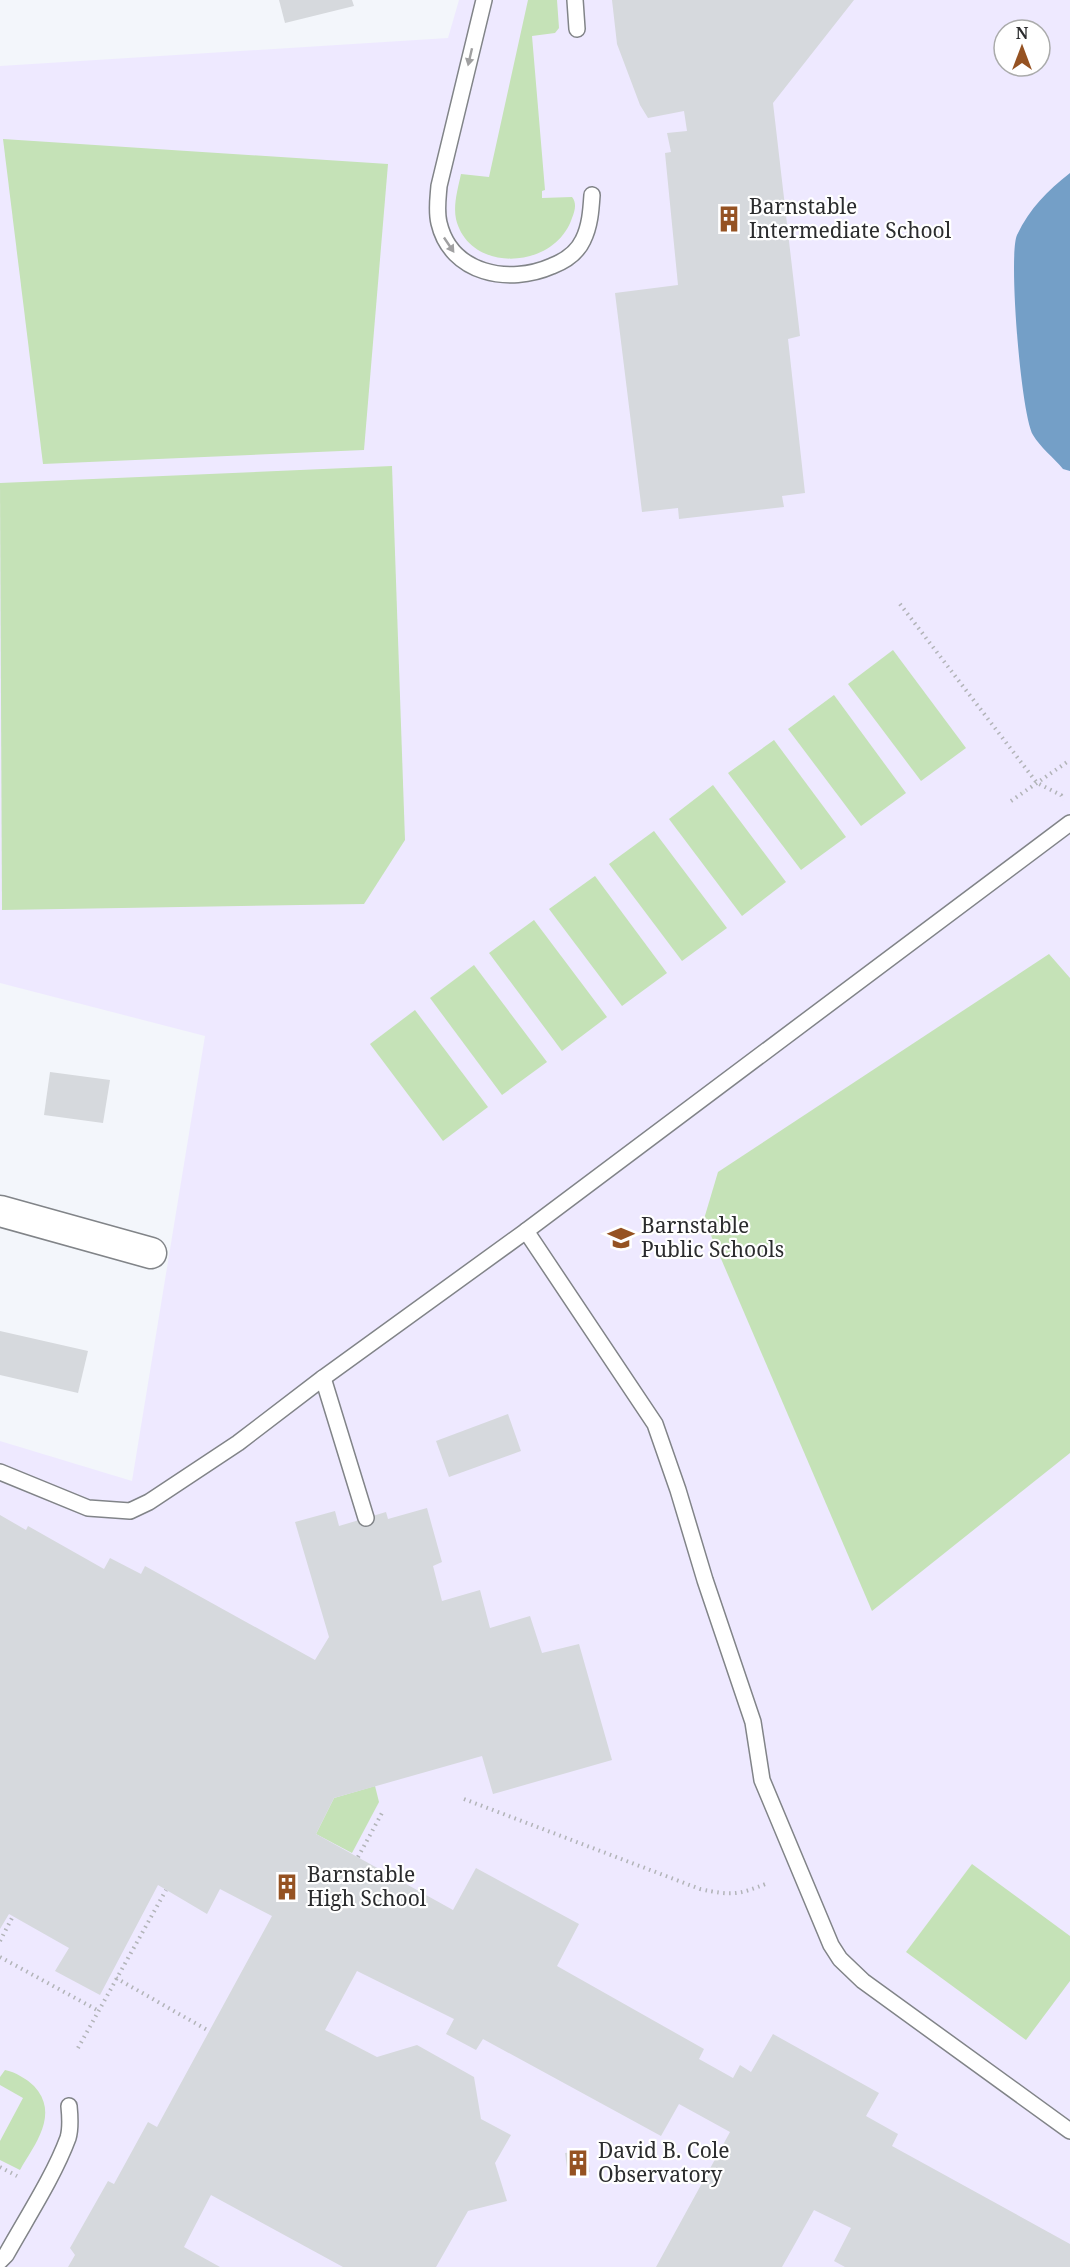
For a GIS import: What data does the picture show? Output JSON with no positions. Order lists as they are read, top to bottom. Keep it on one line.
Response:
{"places":{"building":["Barnstable Intermediate School","Barnstable High School","David B. Cole Observatory"],"school or university":["Barnstable Public Schools"]},"north":"top"}
